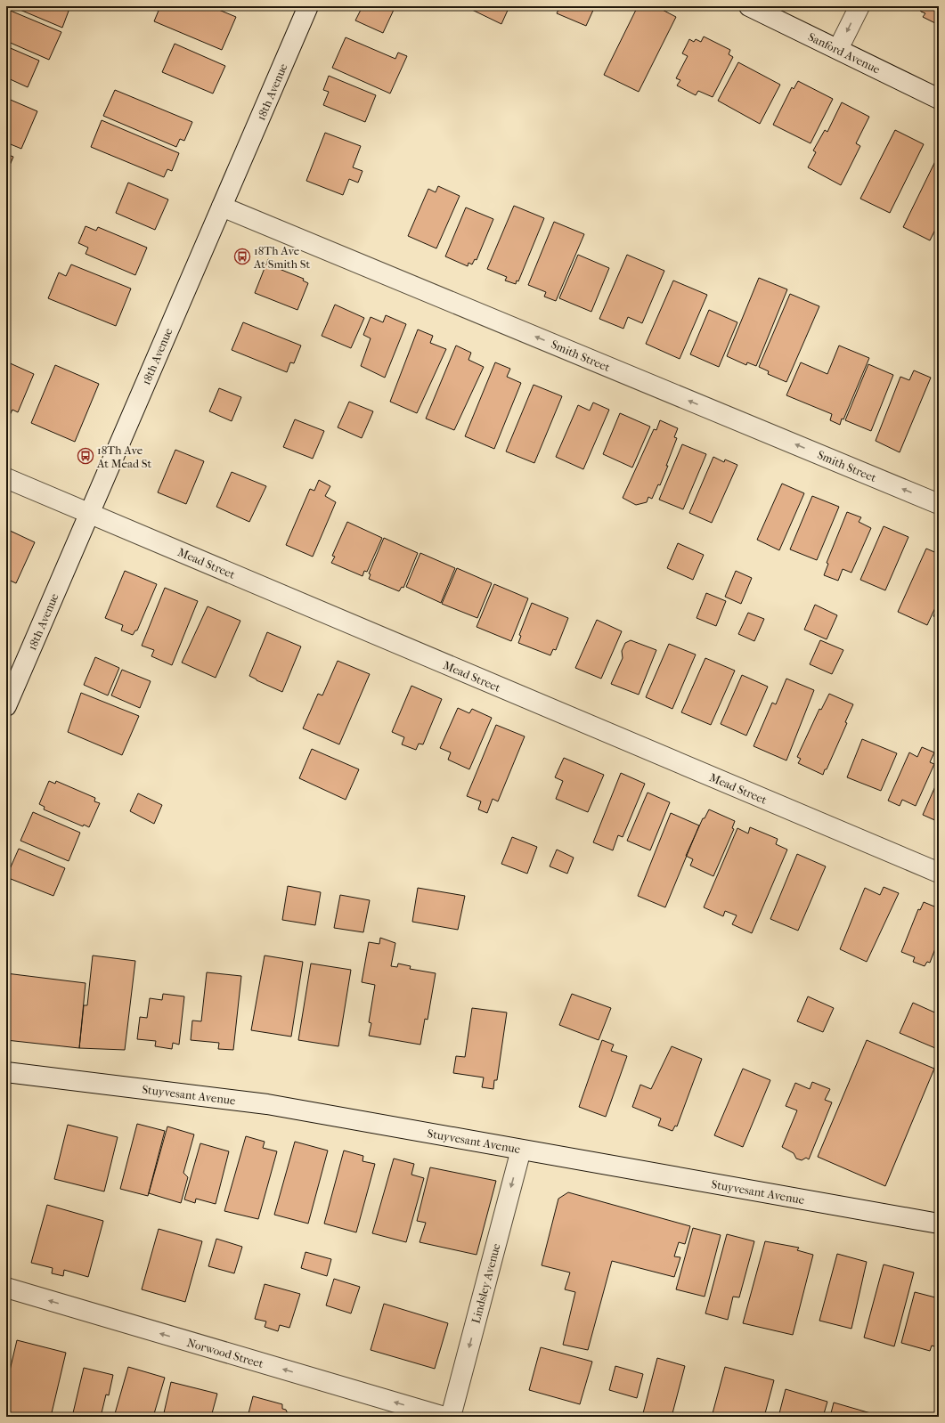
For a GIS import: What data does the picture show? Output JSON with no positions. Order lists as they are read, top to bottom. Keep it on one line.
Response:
{"streets":{"street":["Sanford Avenue","18th Avenue","Smith Street","Mead Street","Stuyvesant Avenue","Lindsley Avenue","Norwood Street"]},"crossings":[["18th Avenue","Smith Street"],["18th Avenue","Mead Street"],["Stuyvesant Avenue","Lindsley Avenue"]],"one_way":["Smith Street","Lindsley Avenue","Norwood Street"],"places":{"bus stop":["18Th Ave At Smith St","18Th Ave At Mead St"]}}
